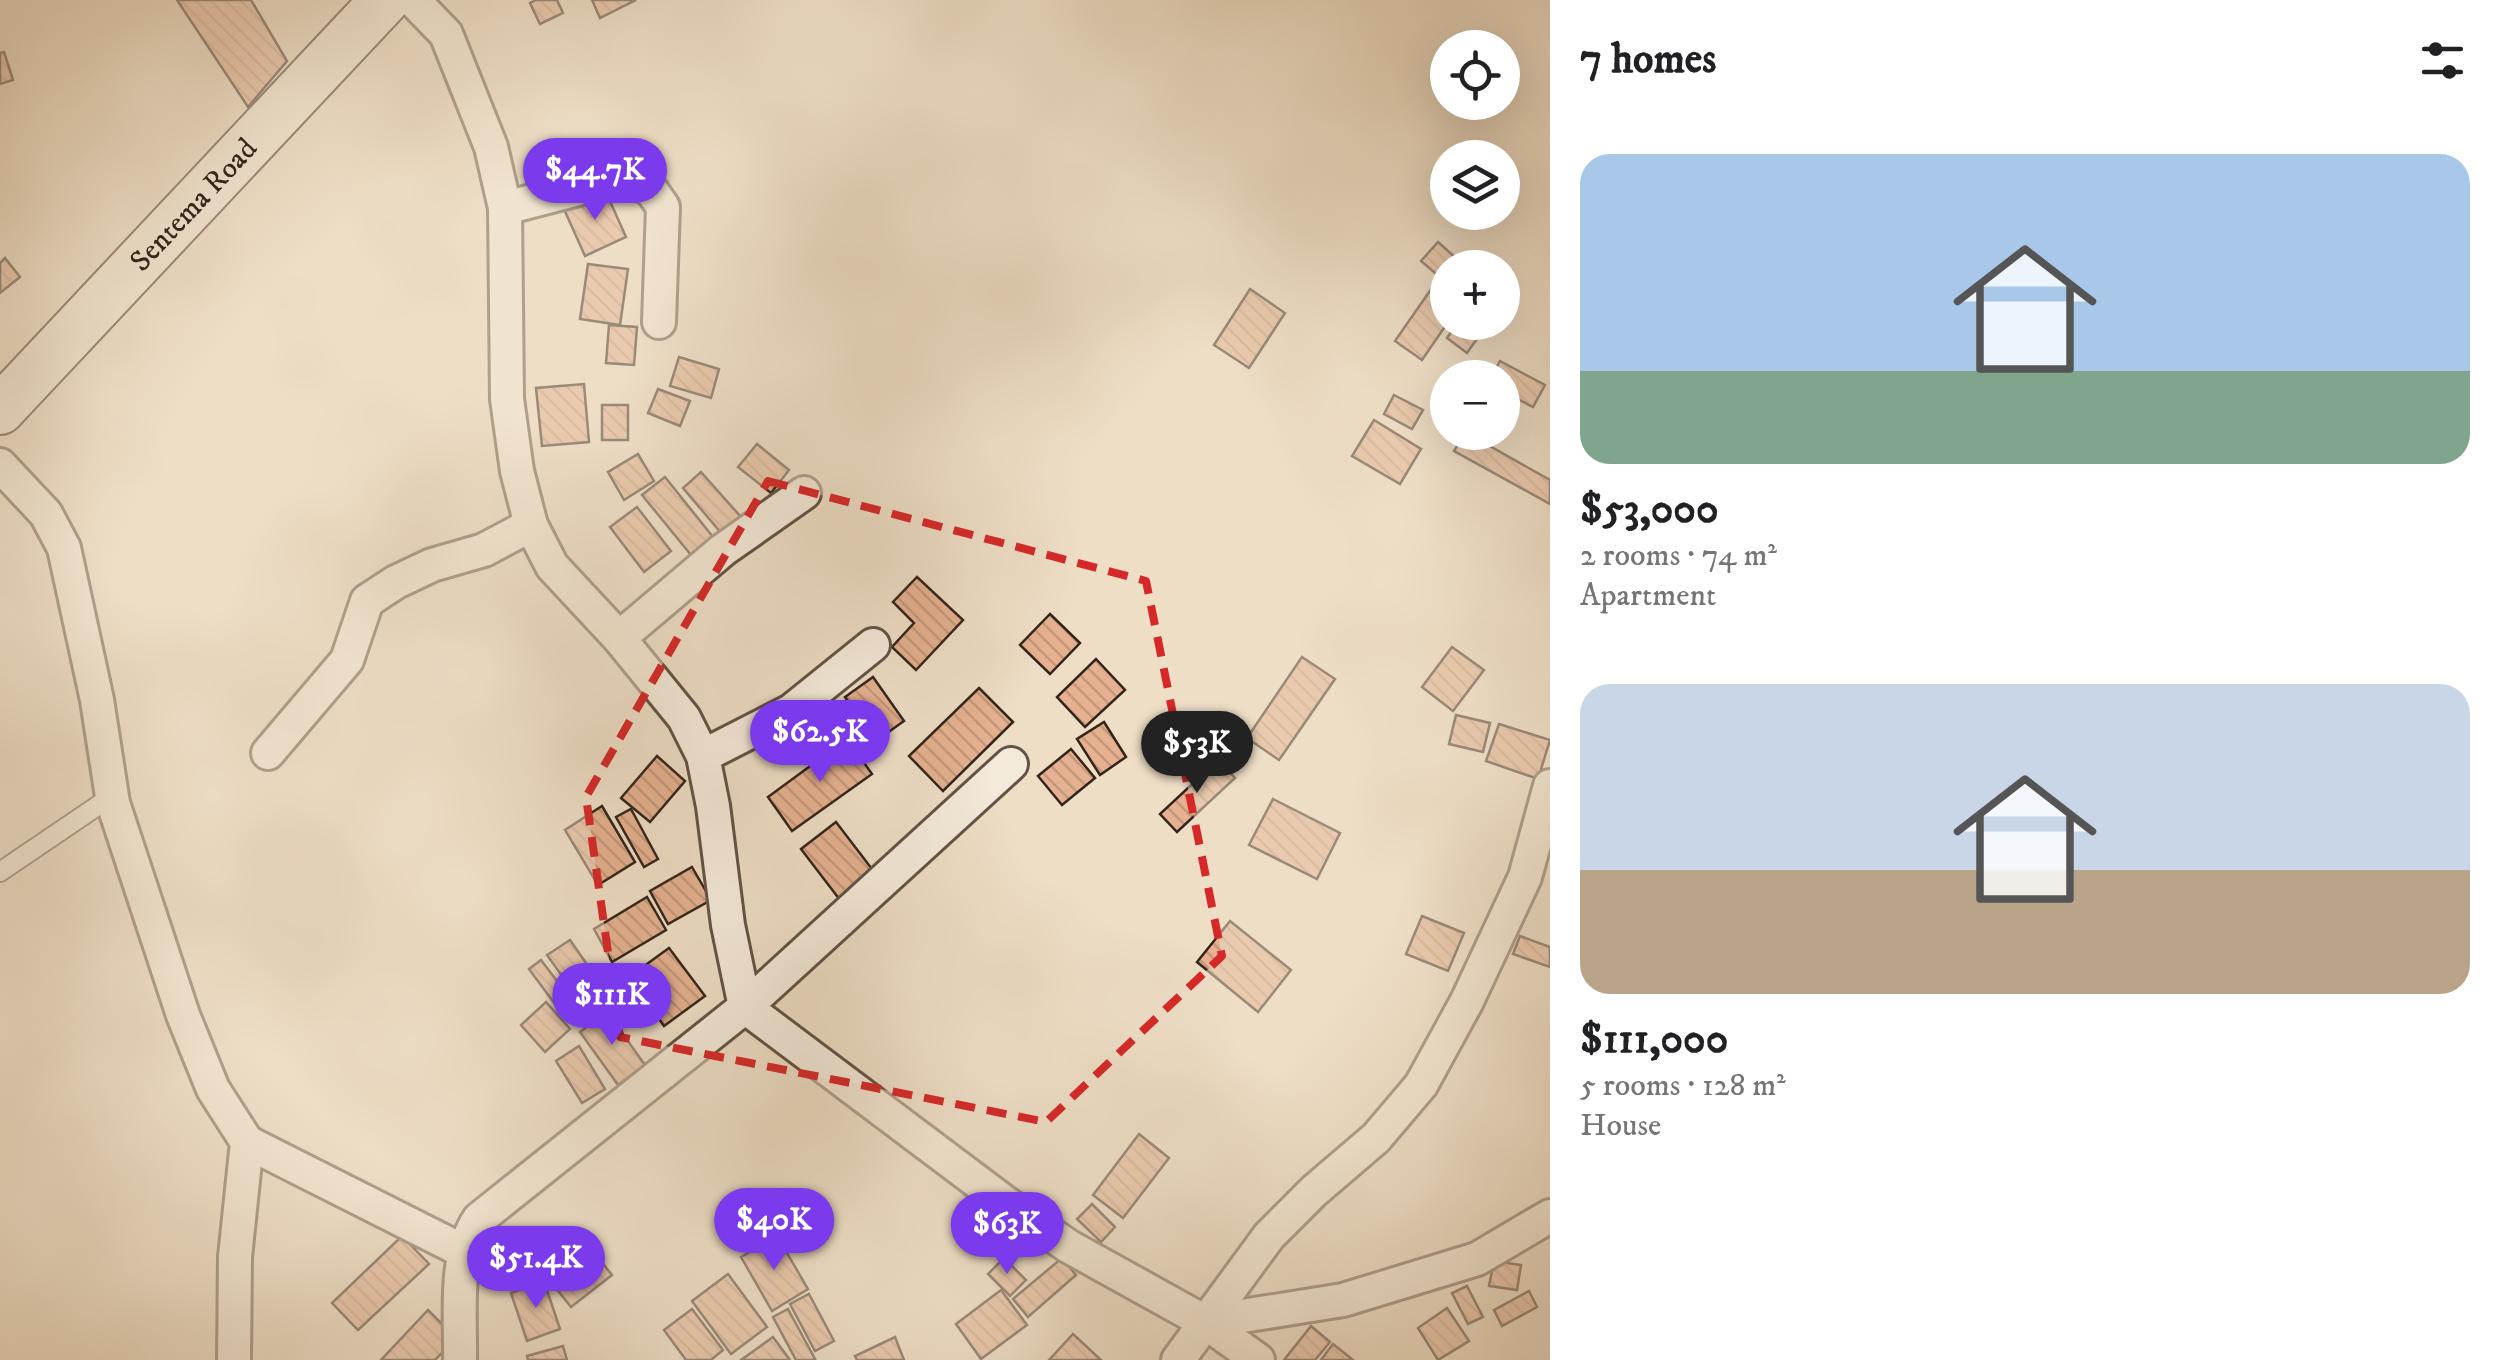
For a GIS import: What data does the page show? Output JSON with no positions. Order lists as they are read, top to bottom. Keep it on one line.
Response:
{"streets":{"main road":["Sentema Road"]},"page":{"heading":"7 homes","map_buttons":["+","−"],"list":[{"name":"$53,000","note":"2 rooms · 74 m² · Apartment"},{"name":"$111,000","note":"5 rooms · 128 m² · House"}],"price":["$44.7K","$62.5K","$53K","$111K","$40K","$63K","$51.4K"]}}
